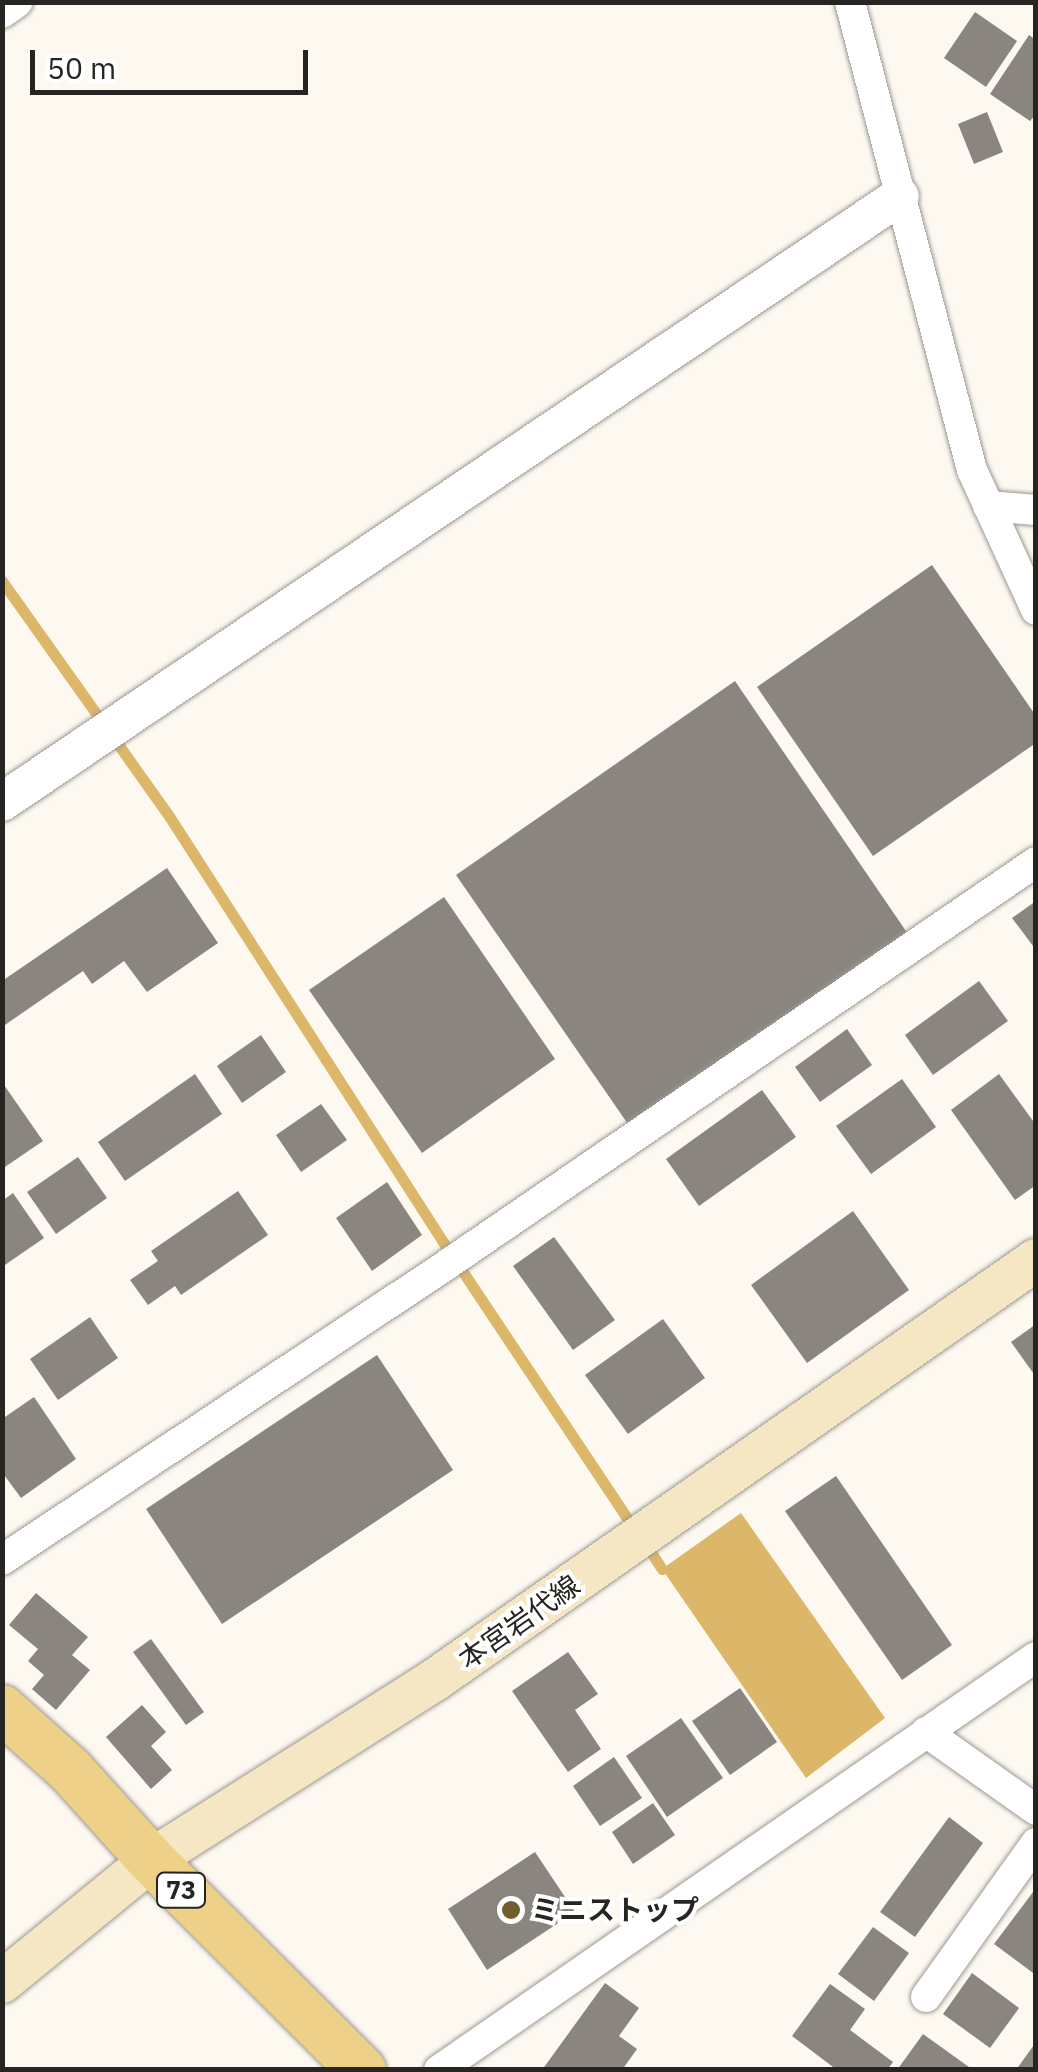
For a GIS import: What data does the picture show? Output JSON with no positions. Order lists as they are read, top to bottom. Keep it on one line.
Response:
{"streets":{"main road":["本宮岩代線","73"]},"crossings":[["本宮岩代線","73"]],"places":["ミニストップ"],"scale_bar":"50 m"}
